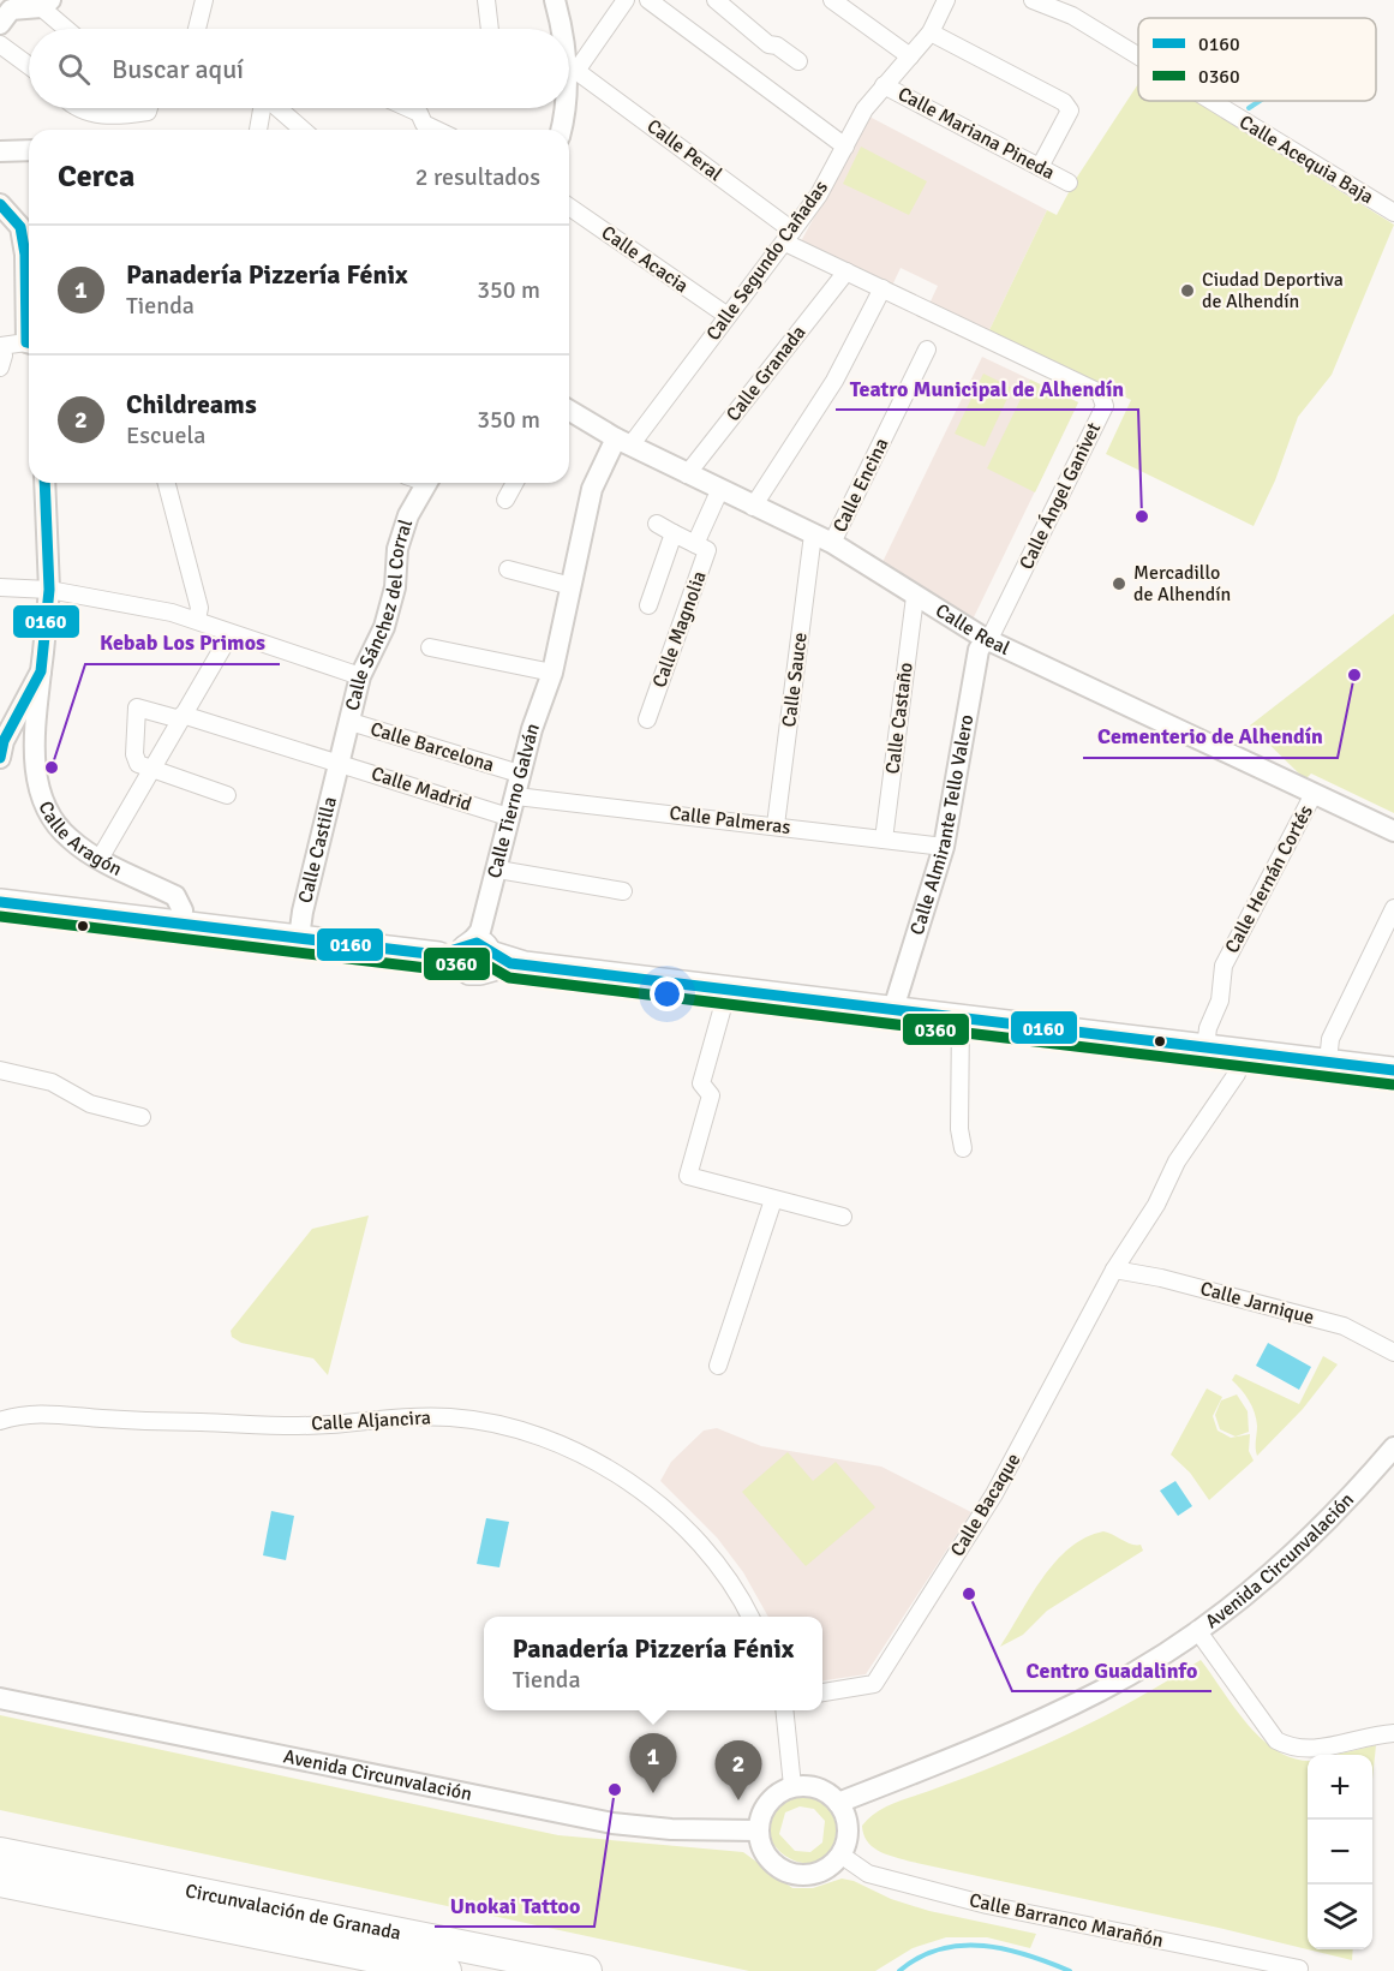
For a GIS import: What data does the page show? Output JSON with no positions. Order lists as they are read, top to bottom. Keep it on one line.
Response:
{"streets":{"highway":["Circunvalación de Granada"],"street":["Calle Mariana Pineda","Calle Peral","Calle Acequia Baja","Calle Acacia","Calle Segundo Cañadas","Calle Granada","Calle Encina","Calle Ángel Ganivet","Calle Sánchez del Corral","Calle Magnolia","Calle Real","Calle Sauce","Calle Castaño","Calle Barcelona","Calle Madrid","Calle Tierno Galván","Calle Palmeras","Calle Almirante Tello Valero","Calle Aragón","Calle Castilla","Calle Hernán Cortés","Calle Jarnique","Calle Aljancira","Calle Bacaque","Avenida Circunvalación","Calle Barranco Marañón"]},"crossings":[["Calle Mariana Pineda","Calle Segundo Cañadas"],["Calle Peral","Calle Segundo Cañadas"],["Calle Peral","Calle Ángel Ganivet"],["Calle Acacia","Calle Segundo Cañadas"],["Calle Segundo Cañadas","Calle Ángel Ganivet"],["Calle Segundo Cañadas","Calle Real"],["Calle Segundo Cañadas","Calle Tierno Galván"],["Calle Granada","Calle Ángel Ganivet"],["Calle Granada","Calle Real"],["Calle Encina","Calle Real"],["Calle Ángel Ganivet","Calle Real"],["Calle Ángel Ganivet","Calle Almirante Tello Valero"],["Calle Sánchez del Corral","Calle Barcelona"],["Calle Sánchez del Corral","Calle Madrid"],["Calle Sánchez del Corral","Calle Castilla"],["Calle Magnolia","Calle Real"],["Calle Real","Calle Sauce"],["Calle Real","Calle Castaño"],["Calle Real","Calle Tierno Galván"],["Calle Real","Calle Almirante Tello Valero"],["Calle Real","Calle Hernán Cortés"],["Calle Sauce","Calle Palmeras"],["Calle Castaño","Calle Palmeras"],["Calle Madrid","Calle Castilla"],["Calle Tierno Galván","Calle Palmeras"],["Calle Palmeras","Calle Almirante Tello Valero"],["Calle Jarnique","Calle Bacaque"],["Avenida Circunvalación","Calle Barranco Marañón"]],"places":["Ciudad Deportiva de Alhendín","Teatro Municipal de Alhendín","Mercadillo de Alhendín","Cementerio de Alhendín","Kebab Los Primos","Centro Guadalinfo","Unokai Tattoo"],"lines":["transit line 0160","transit line 0360"],"legend":["0160","0360"],"page":{"search":"Buscar aquí","heading":["Cerca","2 resultados"],"list":[{"mark":"1","name":"Panadería Pizzería Fénix","note":"Tienda","value":"350 m"},{"mark":"2","name":"Childreams","note":"Escuela","value":"350 m"}],"popup":["Panadería Pizzería Fénix","Tienda"],"pins":["1","2"],"map_buttons":["+","−"]}}
